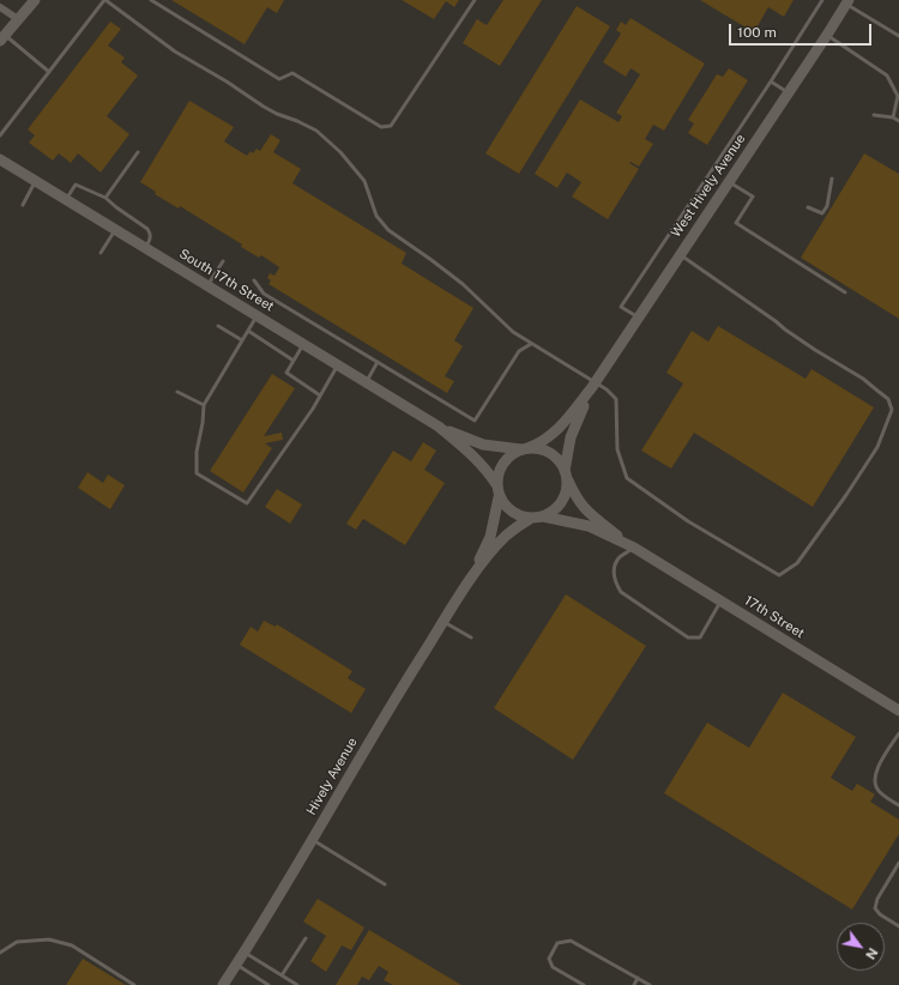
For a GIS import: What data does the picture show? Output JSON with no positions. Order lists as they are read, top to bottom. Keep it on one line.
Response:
{"streets":{"street":["West Hively Avenue","South 17th Street","17th Street","Hively Avenue"]},"crossings":[["17th Street","Hively Avenue"]],"scale_bar":"100 m","north":"bottom right"}
